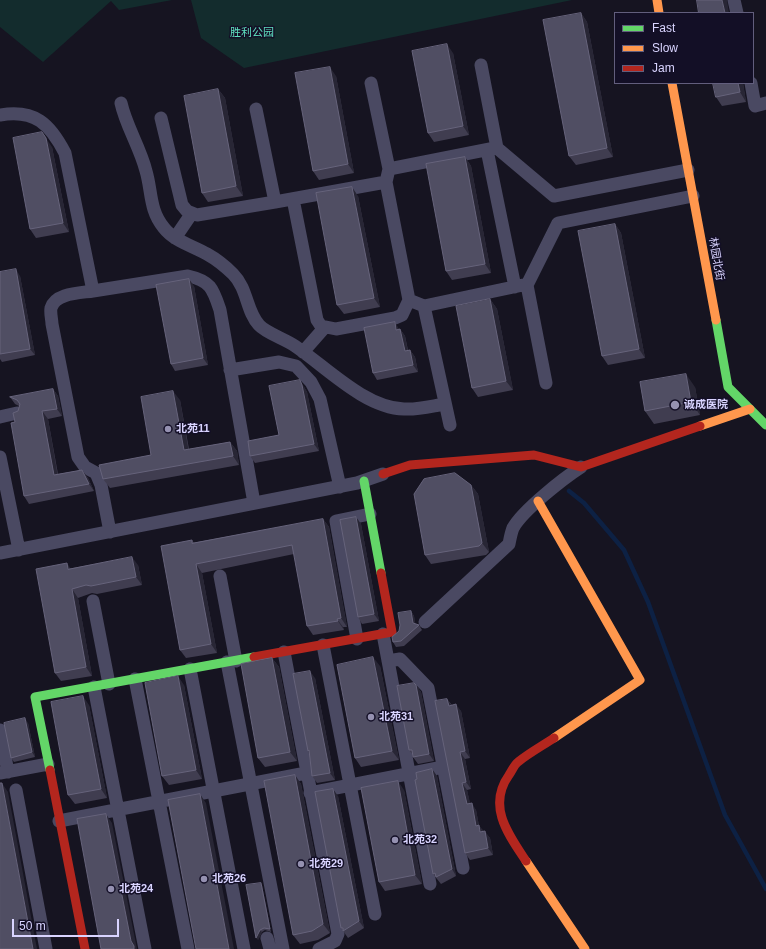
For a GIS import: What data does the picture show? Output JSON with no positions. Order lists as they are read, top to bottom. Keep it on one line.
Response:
{"streets":{"street":["林园北街"]},"parks":["胜利公园"],"places":["诚成医院","北苑11","北苑31","北苑32","北苑29","北苑26","北苑24"],"legend":["Fast","Slow","Jam"],"scale_bar":"50 m"}
